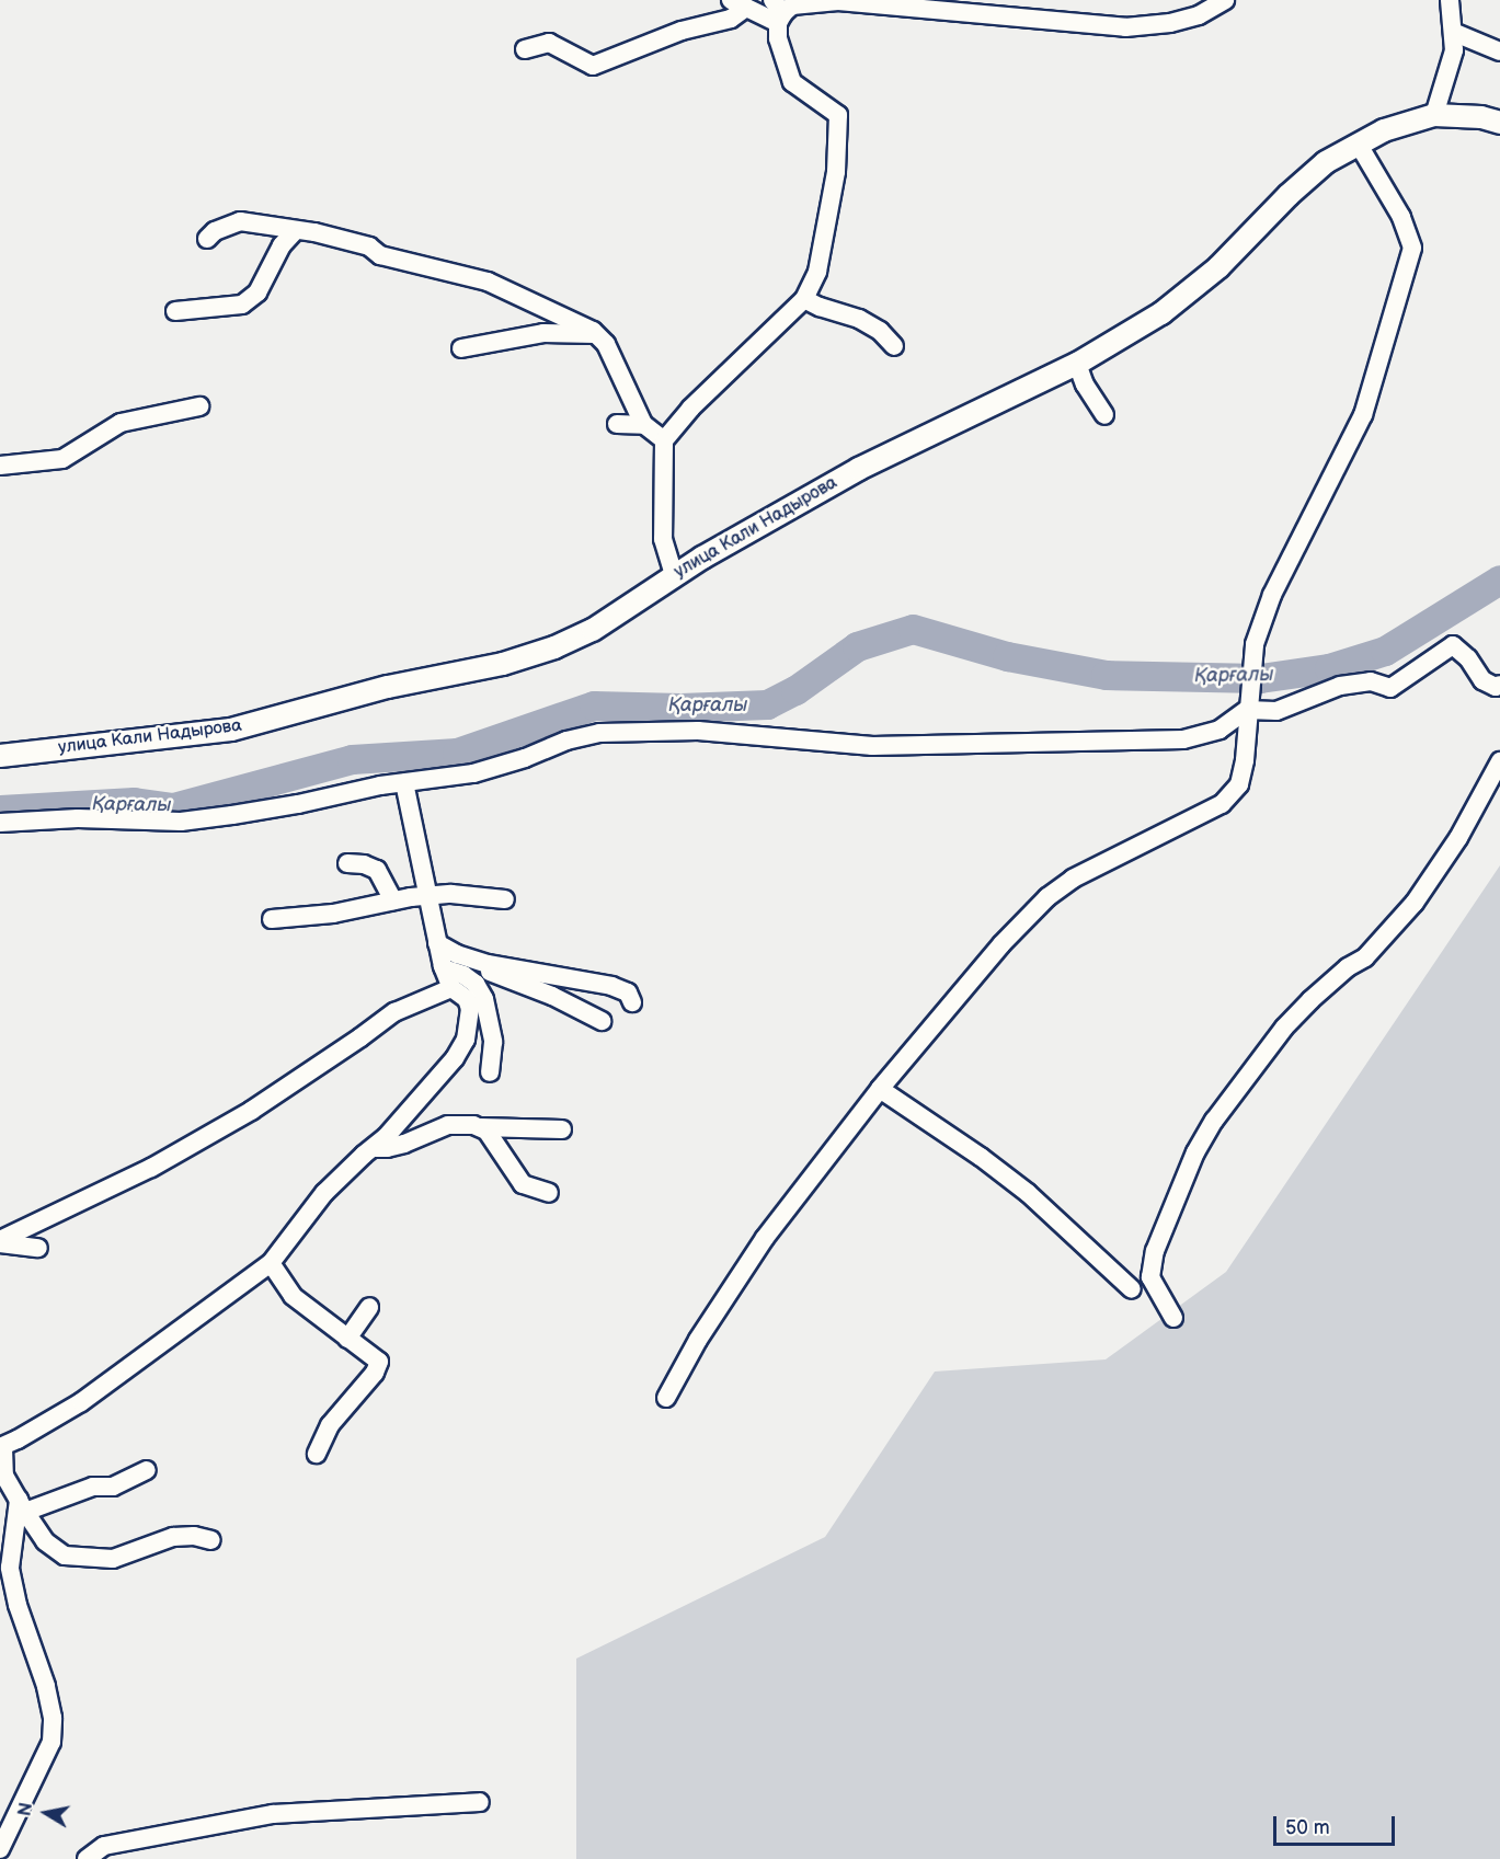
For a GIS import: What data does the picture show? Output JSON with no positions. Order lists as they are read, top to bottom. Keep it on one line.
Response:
{"streets":{"street":["улица Кали Надырова"]},"water":["Қарғалы"],"scale_bar":"50 m","north":"left"}
